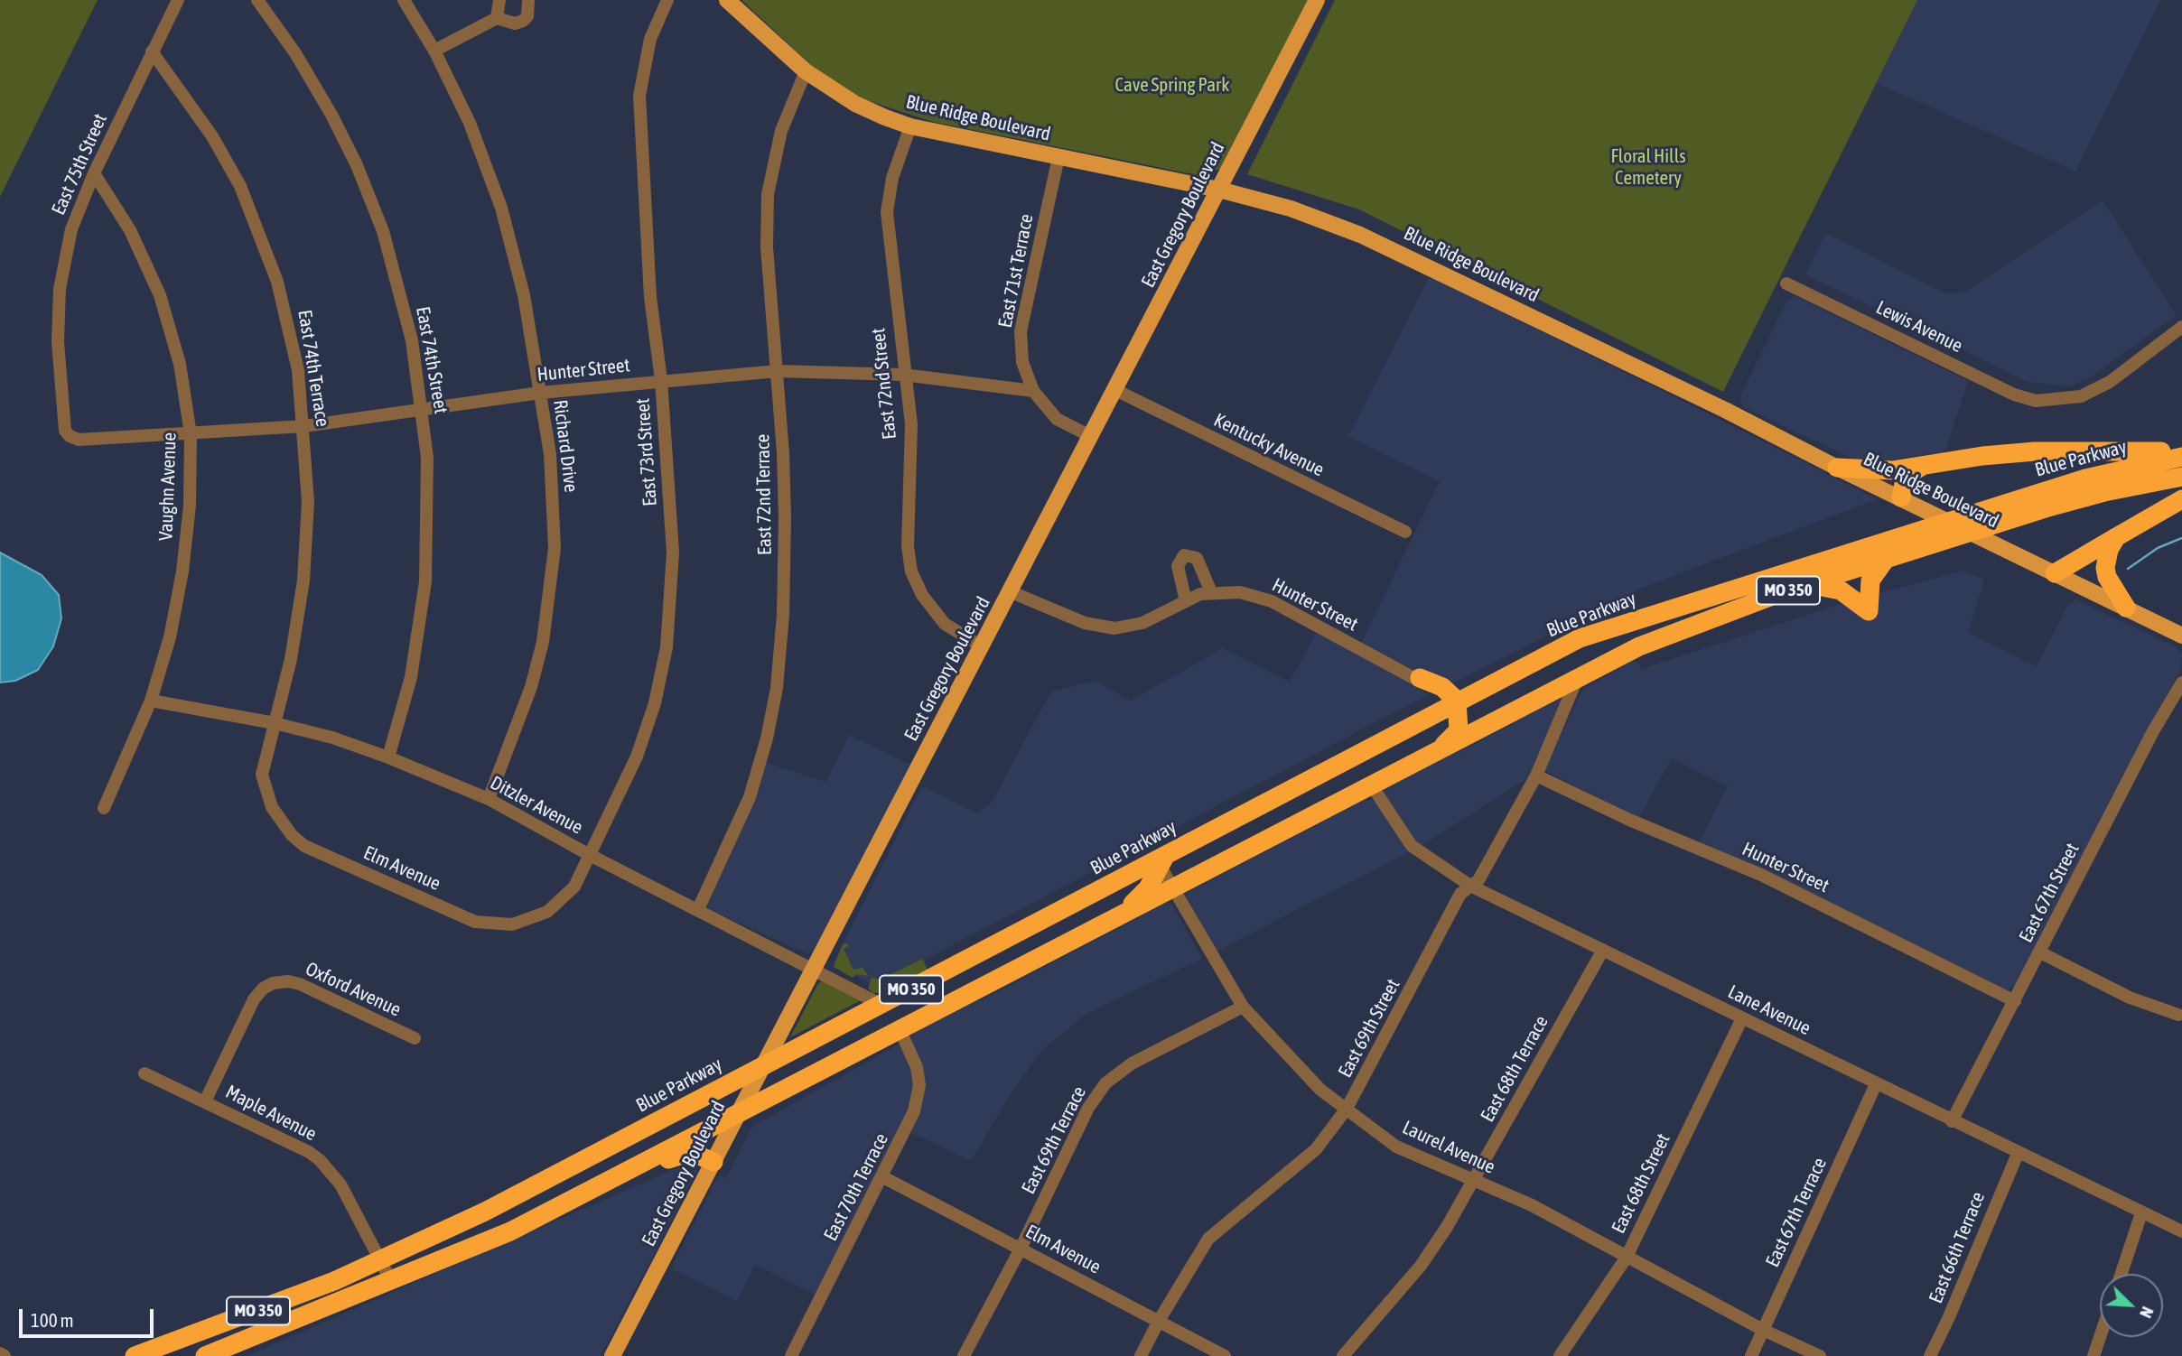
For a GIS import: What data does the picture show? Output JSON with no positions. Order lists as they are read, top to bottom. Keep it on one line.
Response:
{"streets":{"highway":["Blue Parkway","MO 350"],"main road":["Blue Ridge Boulevard","East Gregory Boulevard"],"street":["East 75th Street","East 71st Terrace","Lewis Avenue","East 74th Street","East 74th Terrace","Hunter Street","East 72nd Street","Kentucky Avenue","Richard Drive","East 73rd Street","Vaughn Avenue","East 72nd Terrace","Ditzler Avenue","Elm Avenue","East 67th Street","Oxford Avenue","Lane Avenue","East 69th Street","East 68th Terrace","Maple Avenue","East 69th Terrace","Laurel Avenue","East 68th Street","East 70th Terrace","East 67th Terrace","East 66th Terrace"]},"crossings":[["Blue Ridge Boulevard","East Gregory Boulevard"],["Blue Ridge Boulevard","East 71st Terrace"],["Blue Ridge Boulevard","East 72nd Street"],["Blue Ridge Boulevard","East 72nd Terrace"],["East 75th Street","East 74th Terrace"],["East 75th Street","Hunter Street"],["East 75th Street","Vaughn Avenue"],["East Gregory Boulevard","Hunter Street"],["East Gregory Boulevard","East 72nd Street"],["East Gregory Boulevard","Kentucky Avenue"],["East Gregory Boulevard","Blue Parkway"],["East Gregory Boulevard","Ditzler Avenue"],["East 71st Terrace","Hunter Street"],["East 74th Street","Hunter Street"],["East 74th Street","Ditzler Avenue"],["East 74th Terrace","Hunter Street"],["East 74th Terrace","Ditzler Avenue"],["East 74th Terrace","Elm Avenue"],["Hunter Street","East 72nd Street"],["Hunter Street","Richard Drive"],["Hunter Street","East 73rd Street"],["Hunter Street","Vaughn Avenue"],["Hunter Street","East 72nd Terrace"],["Hunter Street","East 67th Street"],["Hunter Street","East 69th Street"],["Richard Drive","Ditzler Avenue"],["East 73rd Street","Ditzler Avenue"],["East 73rd Street","Elm Avenue"],["Blue Parkway","Ditzler Avenue"],["Blue Parkway","Lane Avenue"],["Blue Parkway","East 69th Street"],["Blue Parkway","Maple Avenue"],["Blue Parkway","Laurel Avenue"],["Blue Parkway","East 70th Terrace"],["Vaughn Avenue","Ditzler Avenue"],["East 72nd Terrace","Ditzler Avenue"],["Ditzler Avenue","Elm Avenue"],["Elm Avenue","East 69th Street"],["Elm Avenue","East 69th Terrace"],["Elm Avenue","East 70th Terrace"],["East 67th Street","Lane Avenue"],["Oxford Avenue","Maple Avenue"],["Lane Avenue","East 69th Street"],["Lane Avenue","East 68th Terrace"],["Lane Avenue","East 68th Street"],["Lane Avenue","East 67th Terrace"],["Lane Avenue","East 66th Terrace"],["East 69th Street","Laurel Avenue"],["East 68th Terrace","Laurel Avenue"],["East 69th Terrace","Laurel Avenue"],["Laurel Avenue","East 68th Street"],["Laurel Avenue","East 67th Terrace"]],"parks":["Cave Spring Park","Floral Hills Cemetery"],"scale_bar":"100 m","north":"bottom right"}
